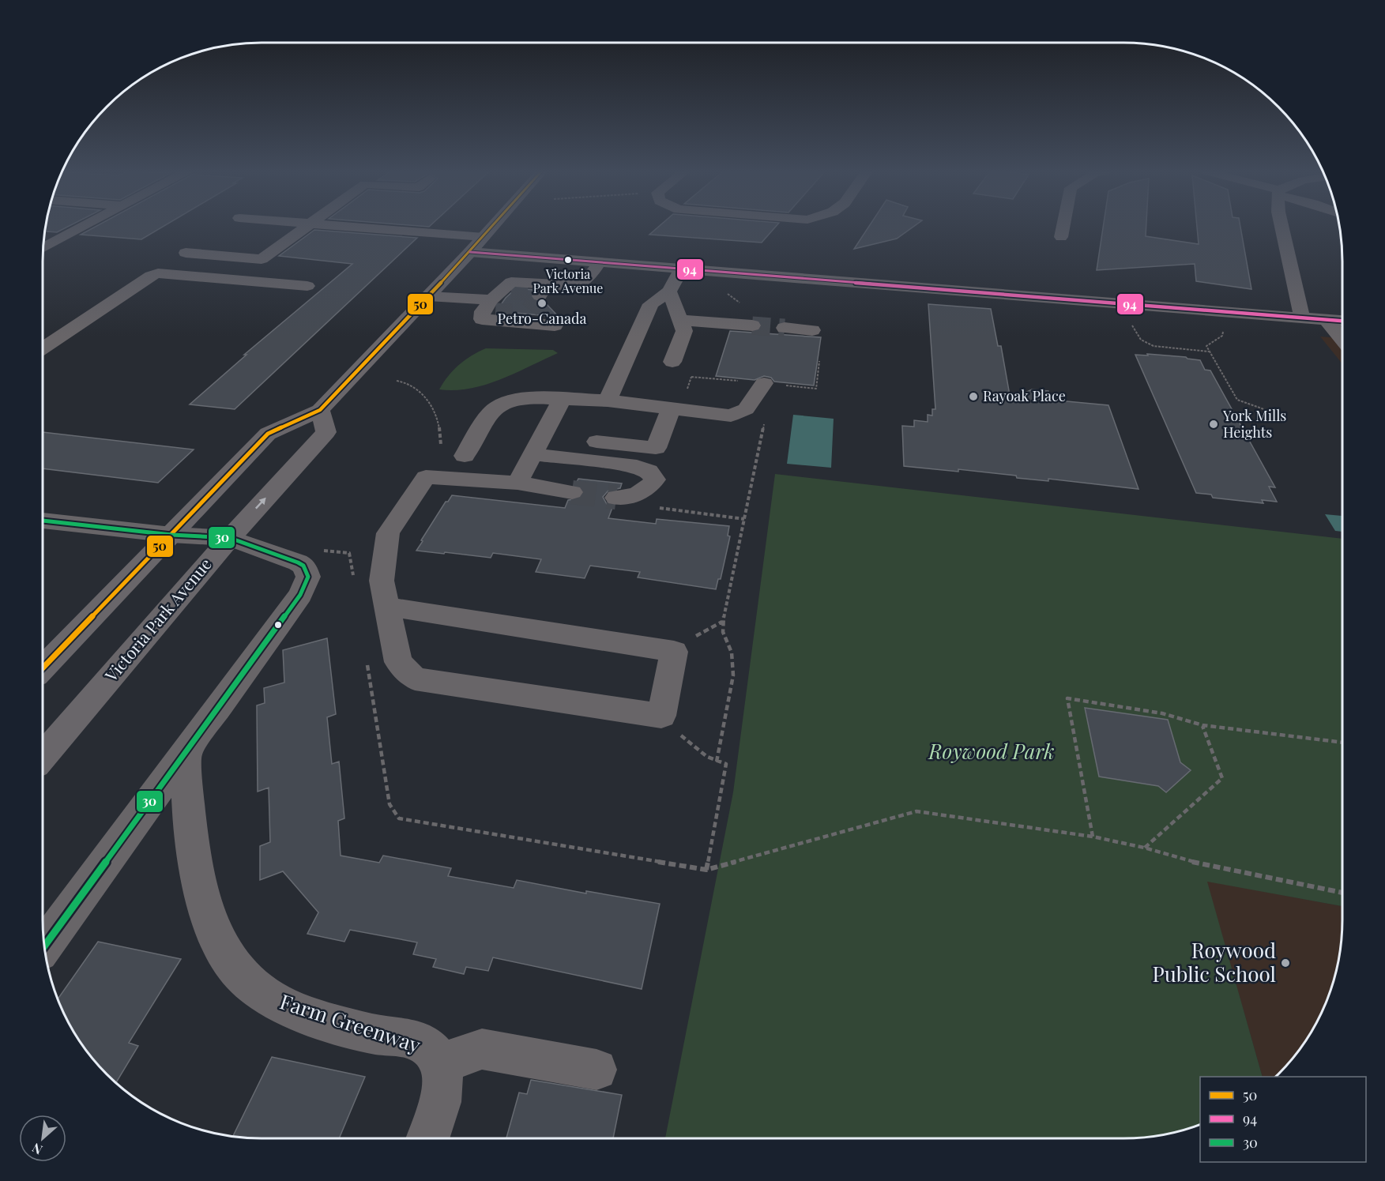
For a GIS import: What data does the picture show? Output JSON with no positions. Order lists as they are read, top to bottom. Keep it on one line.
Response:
{"streets":{"main road":["Victoria Park Avenue"],"street":["Farm Greenway"]},"parks":["Roywood Park"],"places":["Victoria Park Avenue","Petro-Canada","Rayoak Place","York Mills Heights","Roywood Public School"],"lines":["transit line 50","transit line 94","transit line 30"],"legend":["50","94","30"],"north":"bottom left"}
